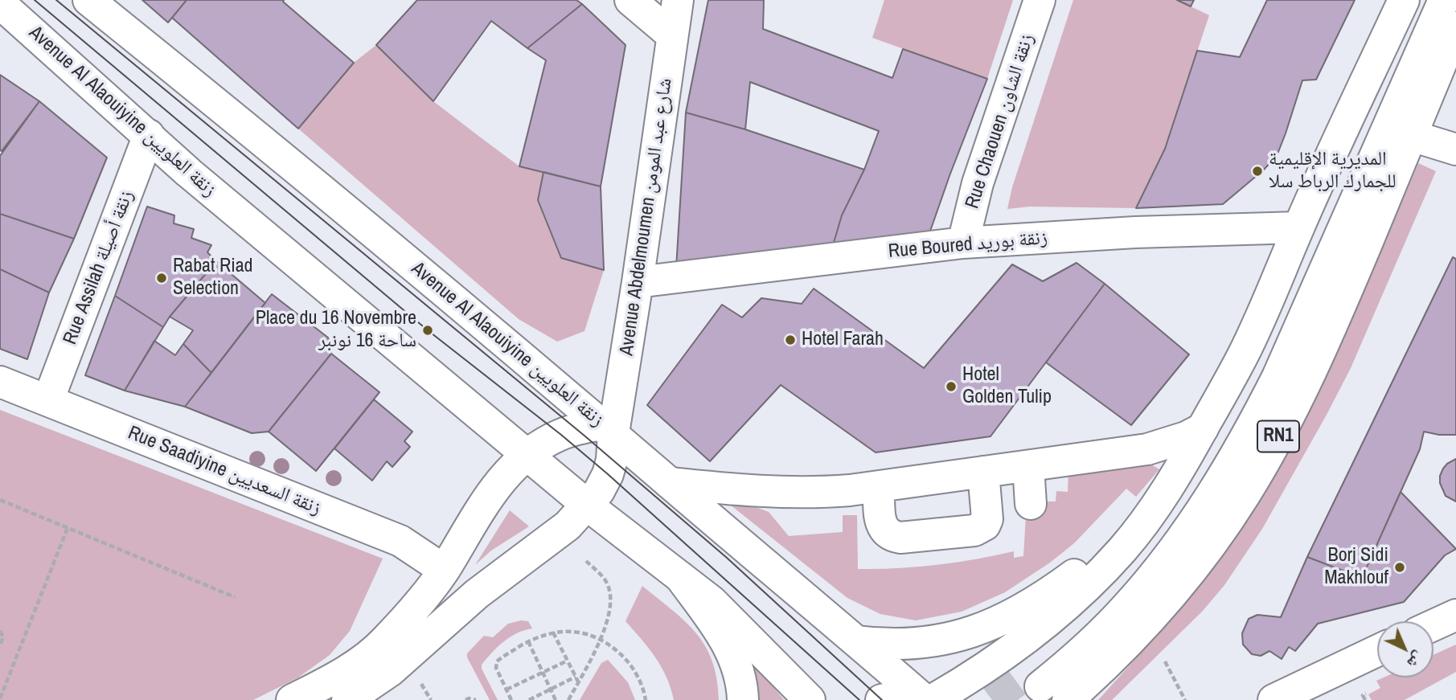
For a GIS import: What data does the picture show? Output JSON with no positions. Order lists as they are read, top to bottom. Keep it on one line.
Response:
{"streets":{"main road":["Avenue Al Alaouiyine زنقة العلويين","Rue Chaouen زنقة الشاون","Avenue Abdelmoumen شارع عبد المومن","Rue Boured زنقة بوريد","Rue Assilah زنقة أصيلة","RN1","Rue Saadiyine زنقة السعديين"]},"crossings":[["Avenue Al Alaouiyine زنقة العلويين","Avenue Abdelmoumen شارع عبد المومن"],["Avenue Al Alaouiyine زنقة العلويين","Rue Assilah زنقة أصيلة"],["Rue Chaouen زنقة الشاون","Rue Boured زنقة بوريد"],["Avenue Abdelmoumen شارع عبد المومن","Rue Boured زنقة بوريد"],["Rue Assilah زنقة أصيلة","Rue Saadiyine زنقة السعديين"]],"places":["المديرية الإقليمية للجمارك الرباط سلا","Rabat Riad Selection","Place du 16 Novembre ساحة 16 نونبر","Hotel Farah","Hotel Golden Tulip","Borj Sidi Makhlouf"],"north":"bottom right"}
